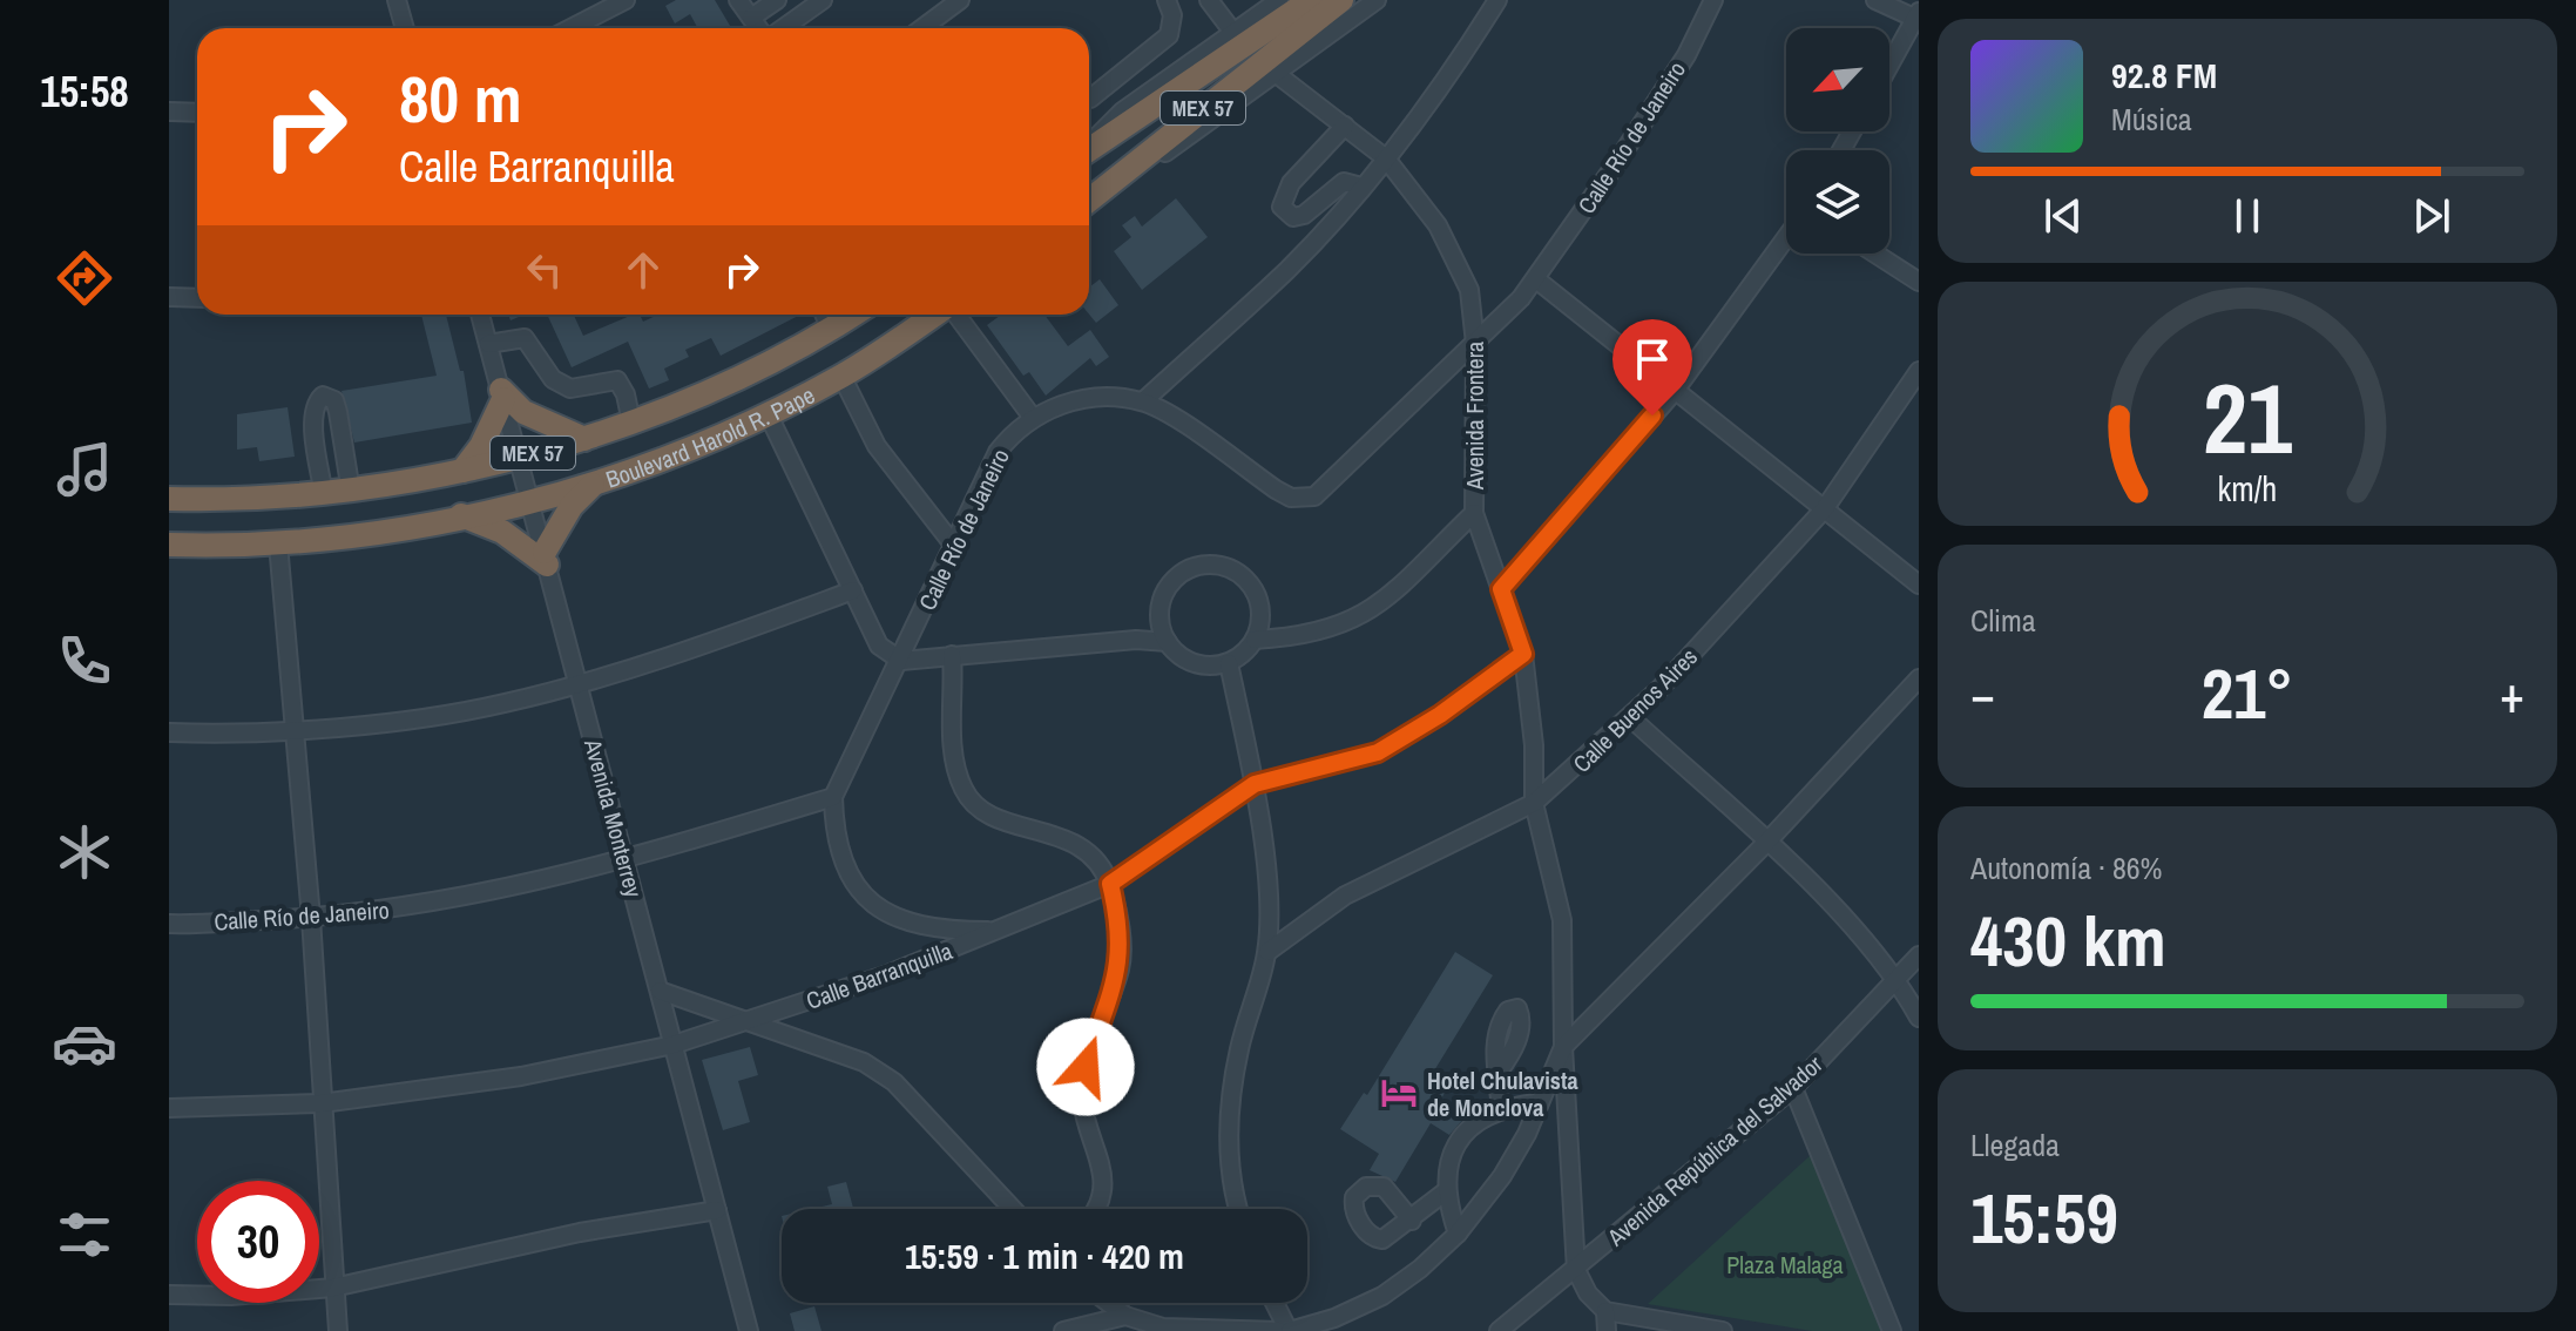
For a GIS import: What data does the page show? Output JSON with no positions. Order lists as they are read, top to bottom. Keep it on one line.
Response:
{"streets":{"highway":["MEX 57","Boulevard Harold R. Pape"],"street":["Calle Río de Janeiro","Avenida Frontera","Calle Buenos Aires","Avenida Monterrey","Calle Barranquilla","Avenida República del Salvador"]},"crossings":[["Calle Río de Janeiro","Avenida Frontera"],["Calle Río de Janeiro","Avenida Monterrey"],["Avenida Frontera","Calle Buenos Aires"],["Avenida Frontera","Calle Barranquilla"],["Avenida Frontera","Avenida República del Salvador"],["Boulevard Harold R. Pape","Avenida Monterrey"],["Avenida Monterrey","Calle Barranquilla"]],"parks":["Plaza Malaga"],"places":{"hotel":["Hotel Chulavista de Monclova"]},"north":"bottom left","page":{"tabs":"15:58","turn":["80 m","Calle Barranquilla"],"song":["92.8 FM","Música"],"tile":["Clima",["Autonomía · 86%","430 km"],["Llegada","15:59"]],"heat":["−","21°","+"],"limit":"30","trip":"15:59 · 1 min · 420 m","gauge":["21","km/h"]}}
